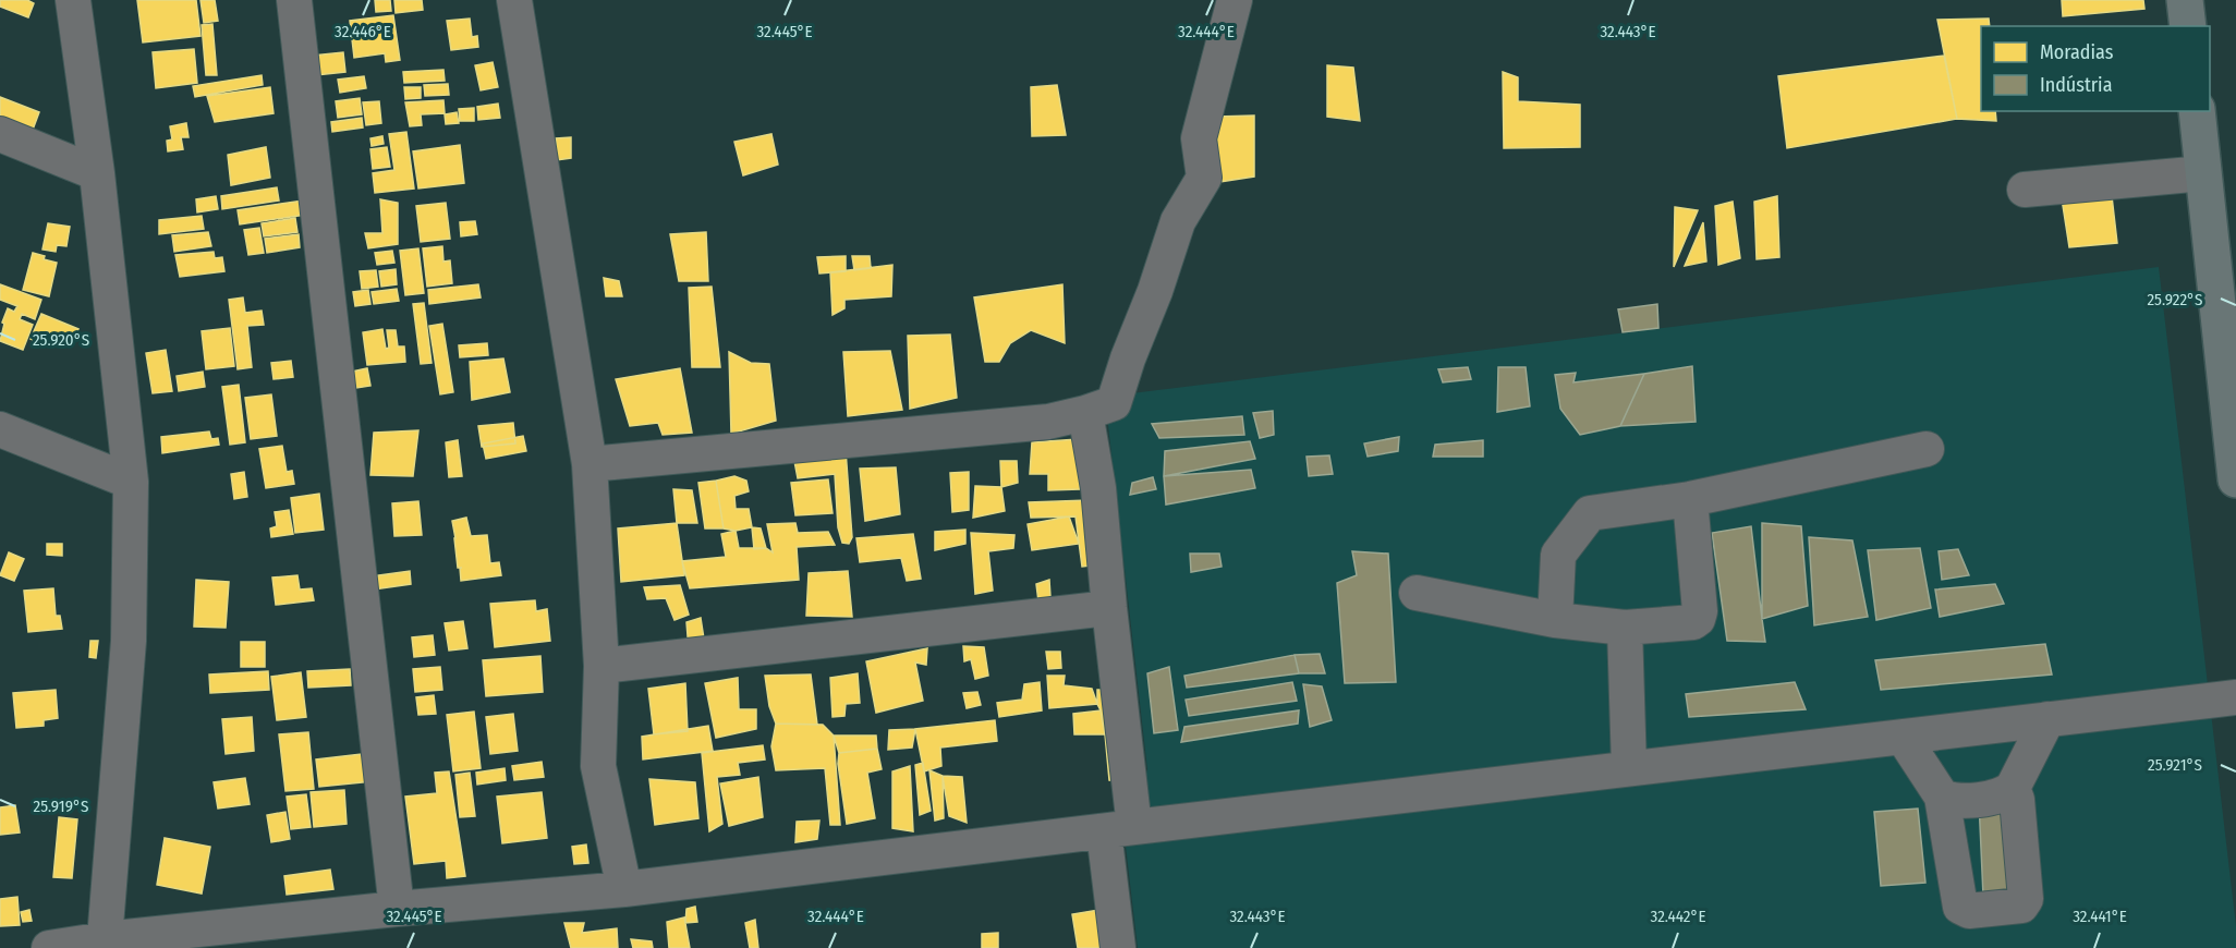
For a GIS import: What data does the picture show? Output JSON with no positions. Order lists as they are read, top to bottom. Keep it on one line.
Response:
{"legend":["Moradias","Indústria"],"coordinates":["32.446°E","32.444°E","32.443°E","32.445°E","25.922°S","25.920°S","25.921°S","25.919°S","32.442°E","32.441°E"]}
